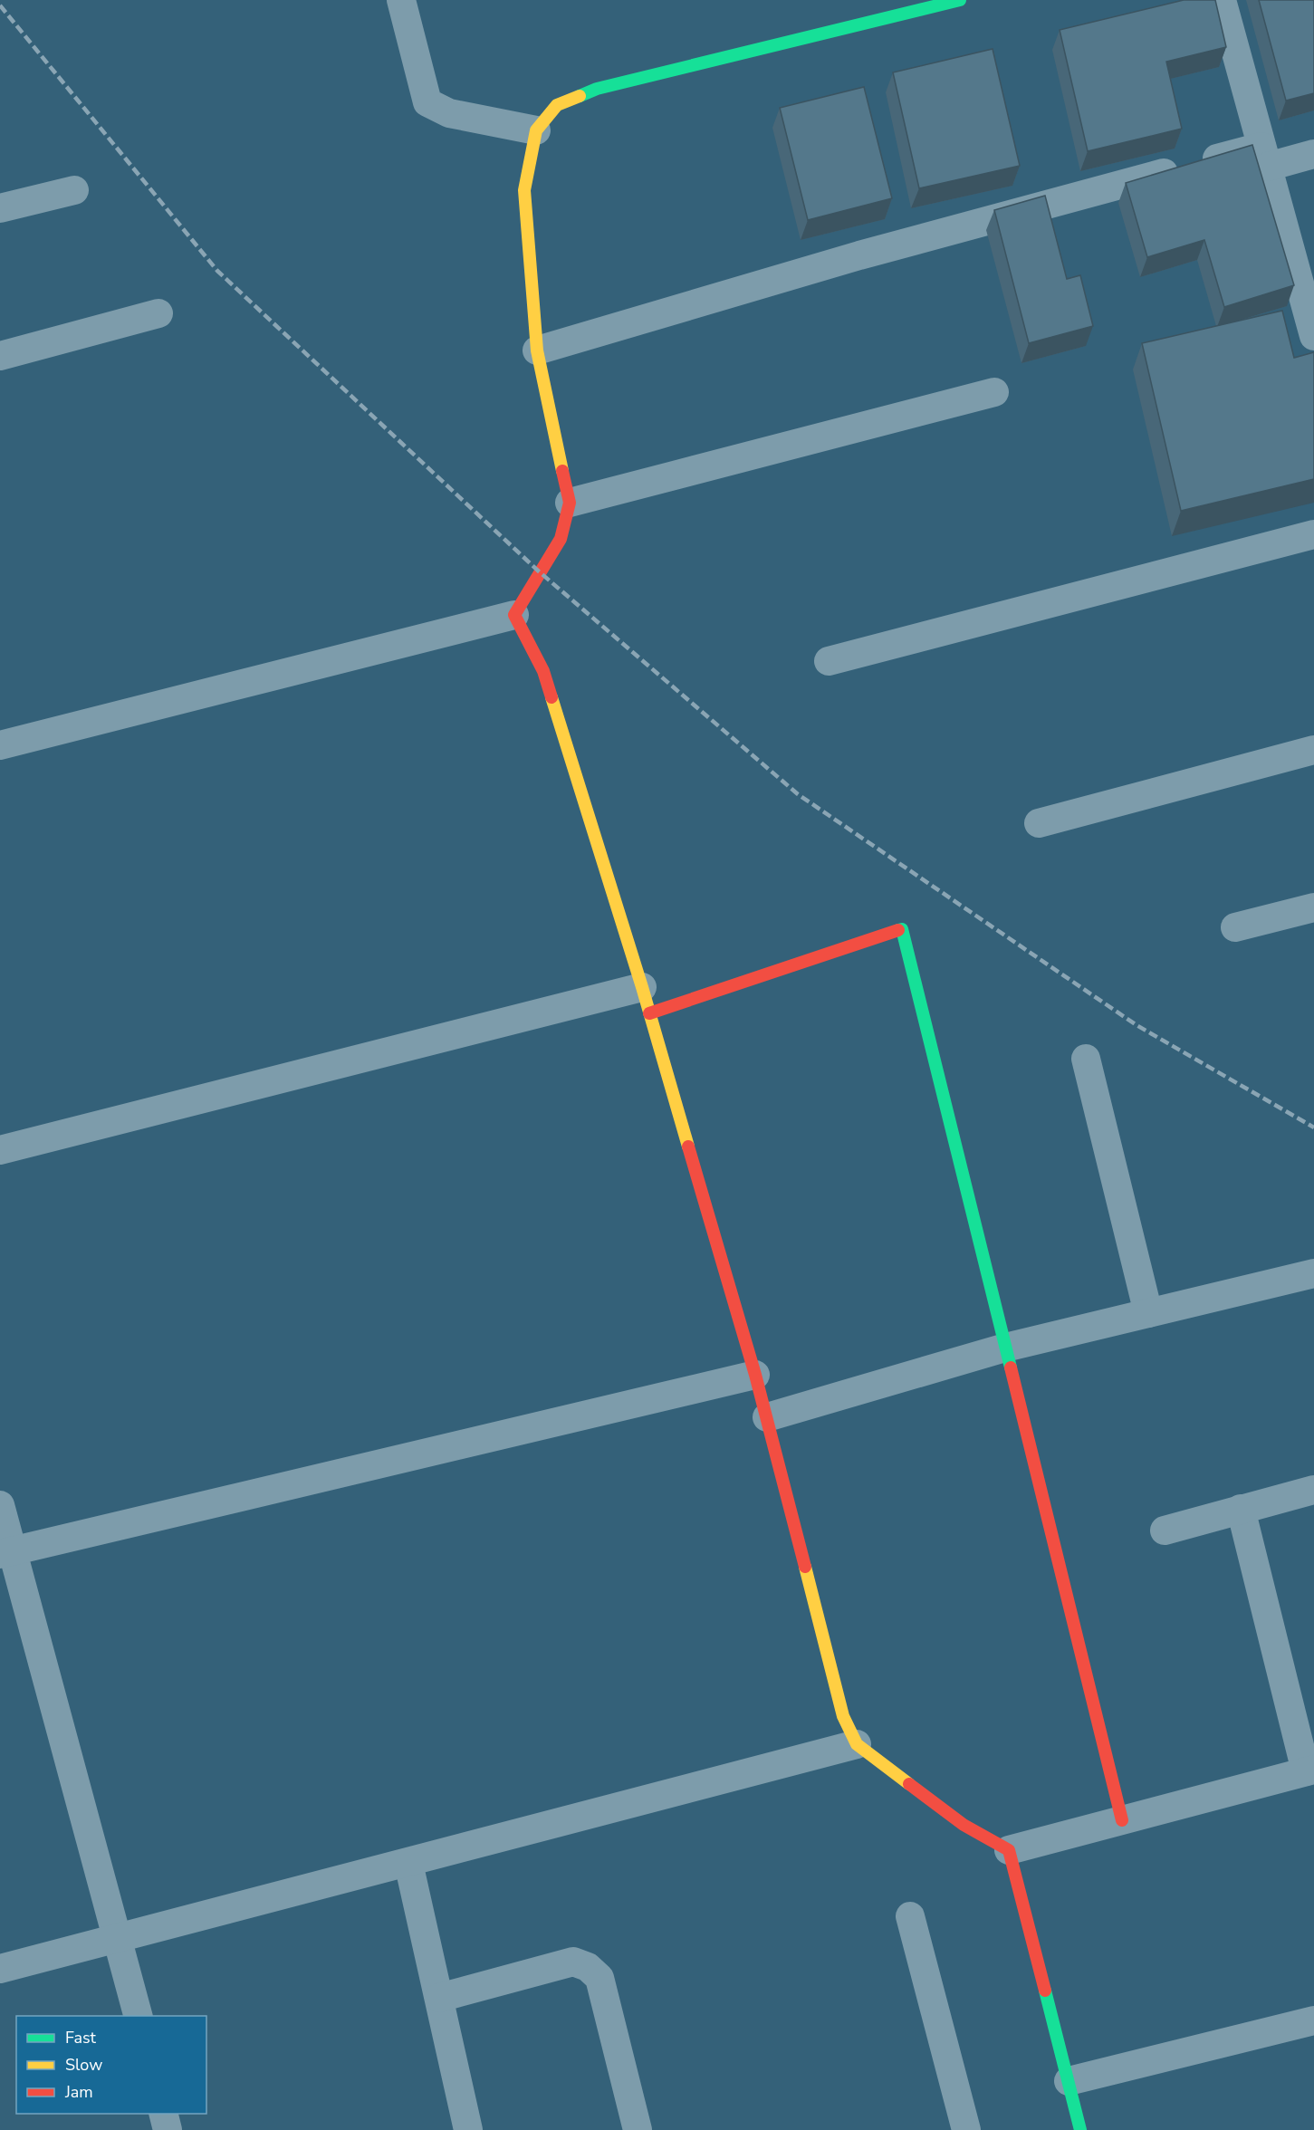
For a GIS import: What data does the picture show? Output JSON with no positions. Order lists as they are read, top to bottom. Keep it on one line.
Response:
{"legend":["Fast","Slow","Jam"]}
